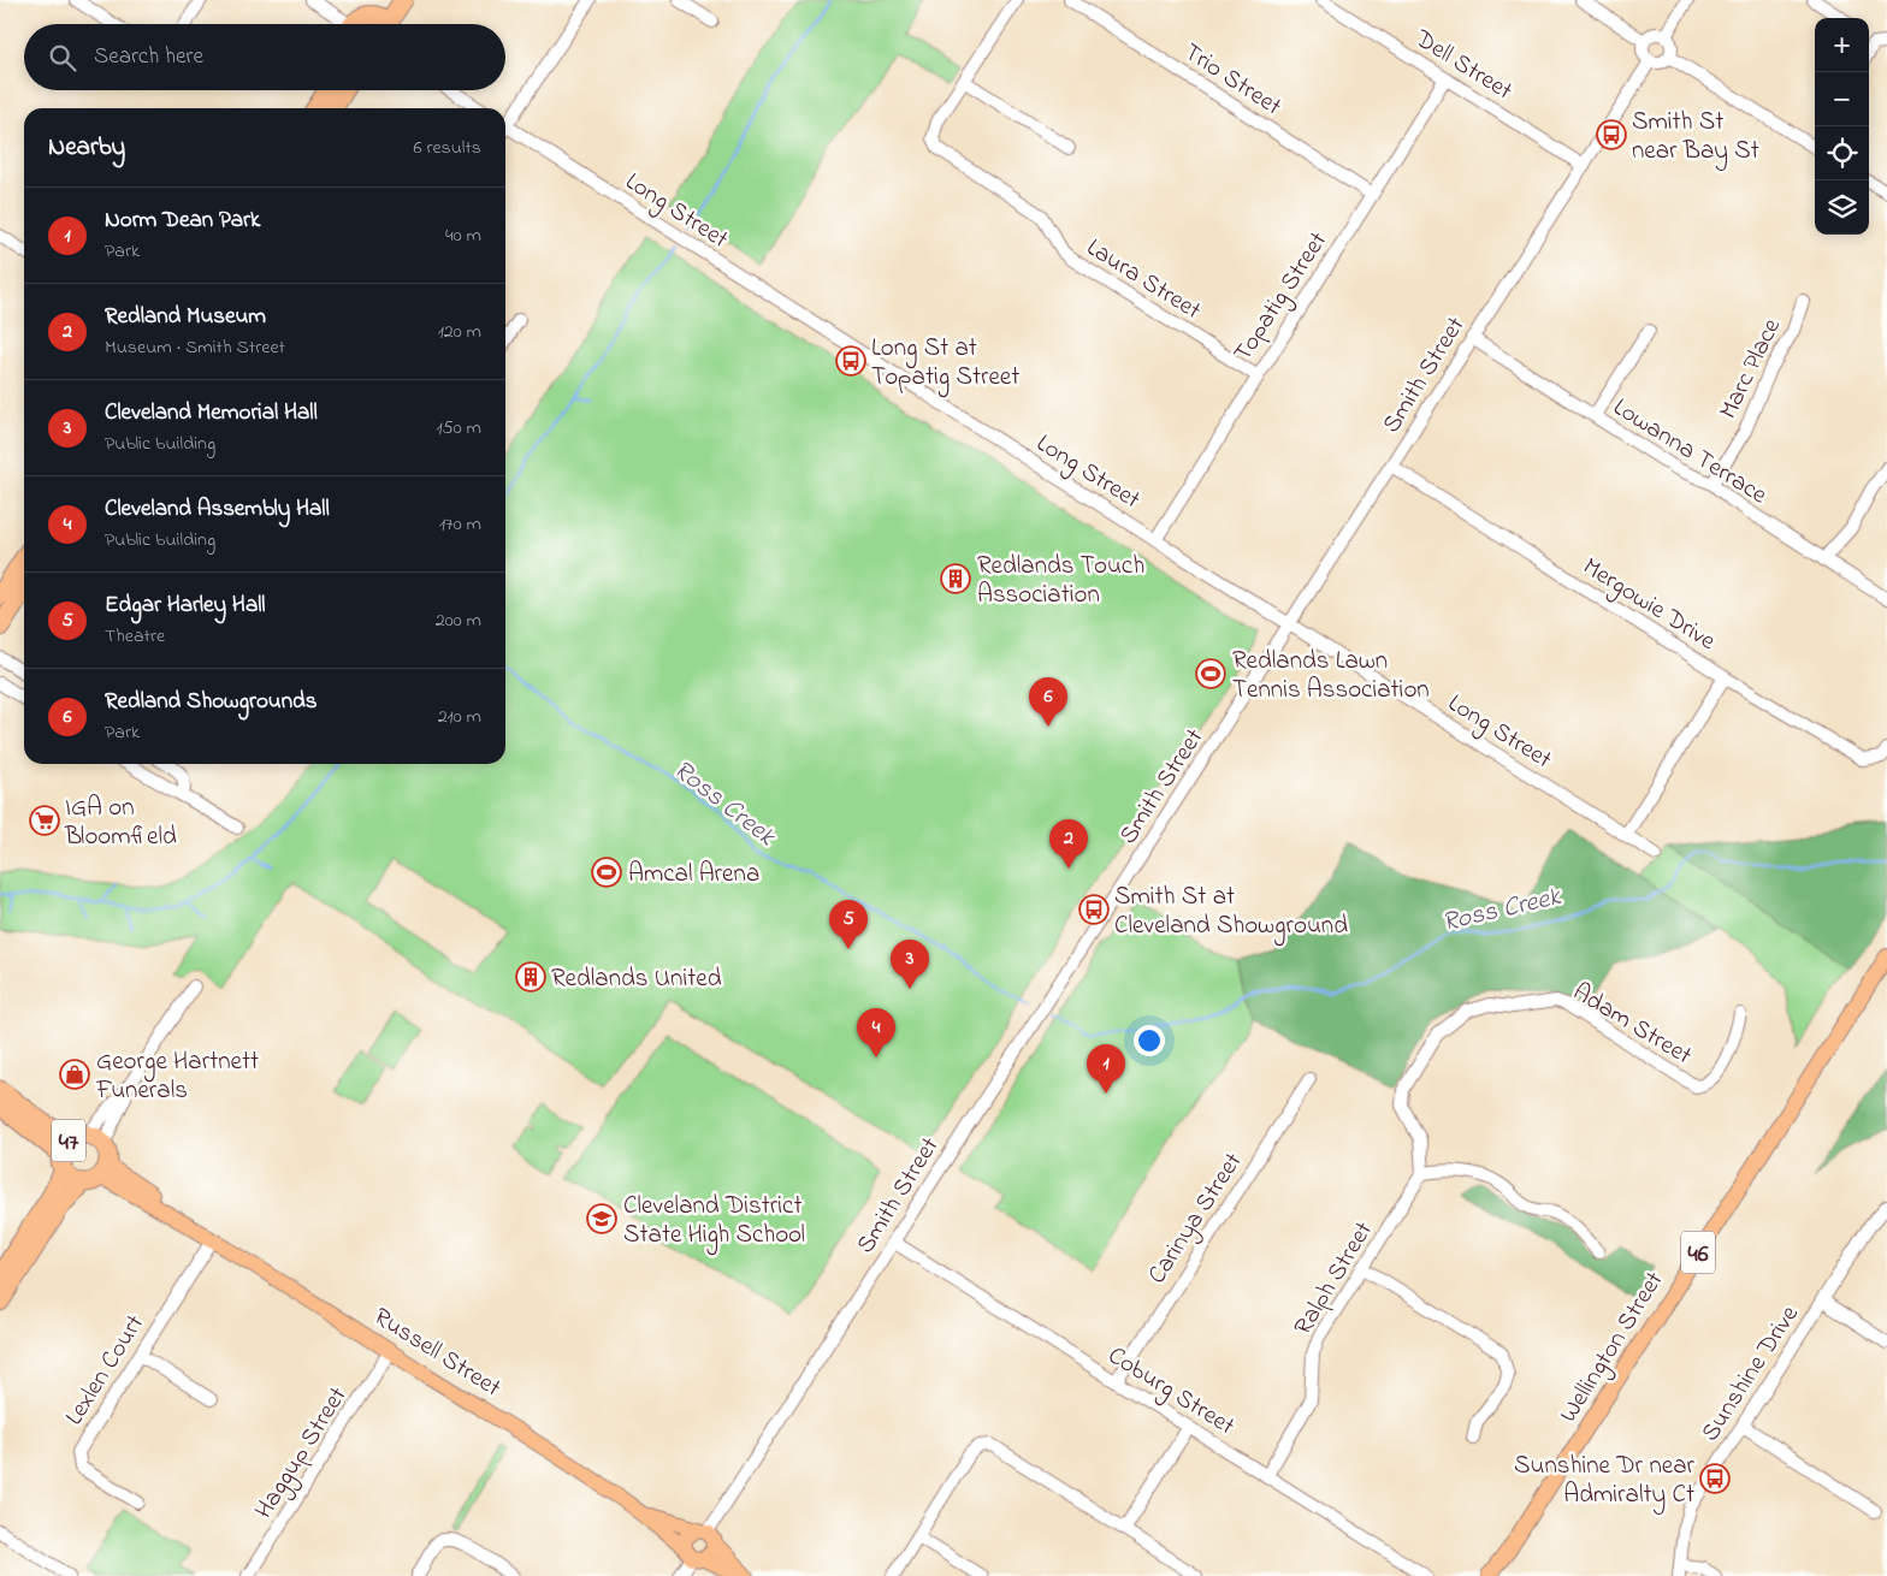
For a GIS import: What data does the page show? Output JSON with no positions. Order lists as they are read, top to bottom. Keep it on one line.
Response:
{"streets":{"highway":["47"],"main road":["46","Wellington Street","Russell Street"],"street":["Dell Street","Trio Street","Long Street","Laura Street","Topatig Street","Marc Place","Smith Street","Lowanna Terrace","Mergowie Drive","Adam Street","Carinya Street","Ralph Street","Lexlen Court","Sunshine Drive","Coburg Street","Haggup Street"]},"crossings":[["Dell Street","Topatig Street"],["Dell Street","Smith Street"],["Trio Street","Topatig Street"],["Long Street","Topatig Street"],["Long Street","Smith Street"],["Laura Street","Topatig Street"],["Marc Place","Lowanna Terrace"],["Smith Street","Lowanna Terrace"],["Smith Street","Mergowie Drive"],["Smith Street","Russell Street"],["Smith Street","Coburg Street"],["Adam Street","Ralph Street"],["47","Russell Street"],["Carinya Street","Coburg Street"],["Ralph Street","Coburg Street"],["Russell Street","Lexlen Court"],["Russell Street","Haggup Street"]],"water":["Ross Creek"],"places":{"bus stop":["Smith St near Bay St","Long St at Topatig Street","Smith St at Cleveland Showground","Sunshine Dr near Admiralty Ct"],"building":["Redlands Touch Association","Redlands United"],"sports":["Redlands Lawn Tennis Association","Amcal Arena"],"supermarket":["IGA on Bloomfield"],"shop":["George Hartnett Funerals"],"school or university":["Cleveland District State High School"]},"page":{"map_buttons":["+","−"],"search":"Search here","heading":["Nearby","6 results"],"list":[{"mark":"1","name":"Norm Dean Park","note":"Park","value":"40 m"},{"mark":"2","name":"Redland Museum","note":"Museum · Smith Street","value":"120 m"},{"mark":"3","name":"Cleveland Memorial Hall","note":"Public building","value":"150 m"},{"mark":"4","name":"Cleveland Assembly Hall","note":"Public building","value":"170 m"},{"mark":"5","name":"Edgar Harley Hall","note":"Theatre","value":"200 m"},{"mark":"6","name":"Redland Showgrounds","note":"Park","value":"210 m"}],"pins":["6","2","5","3","4","1"]}}
